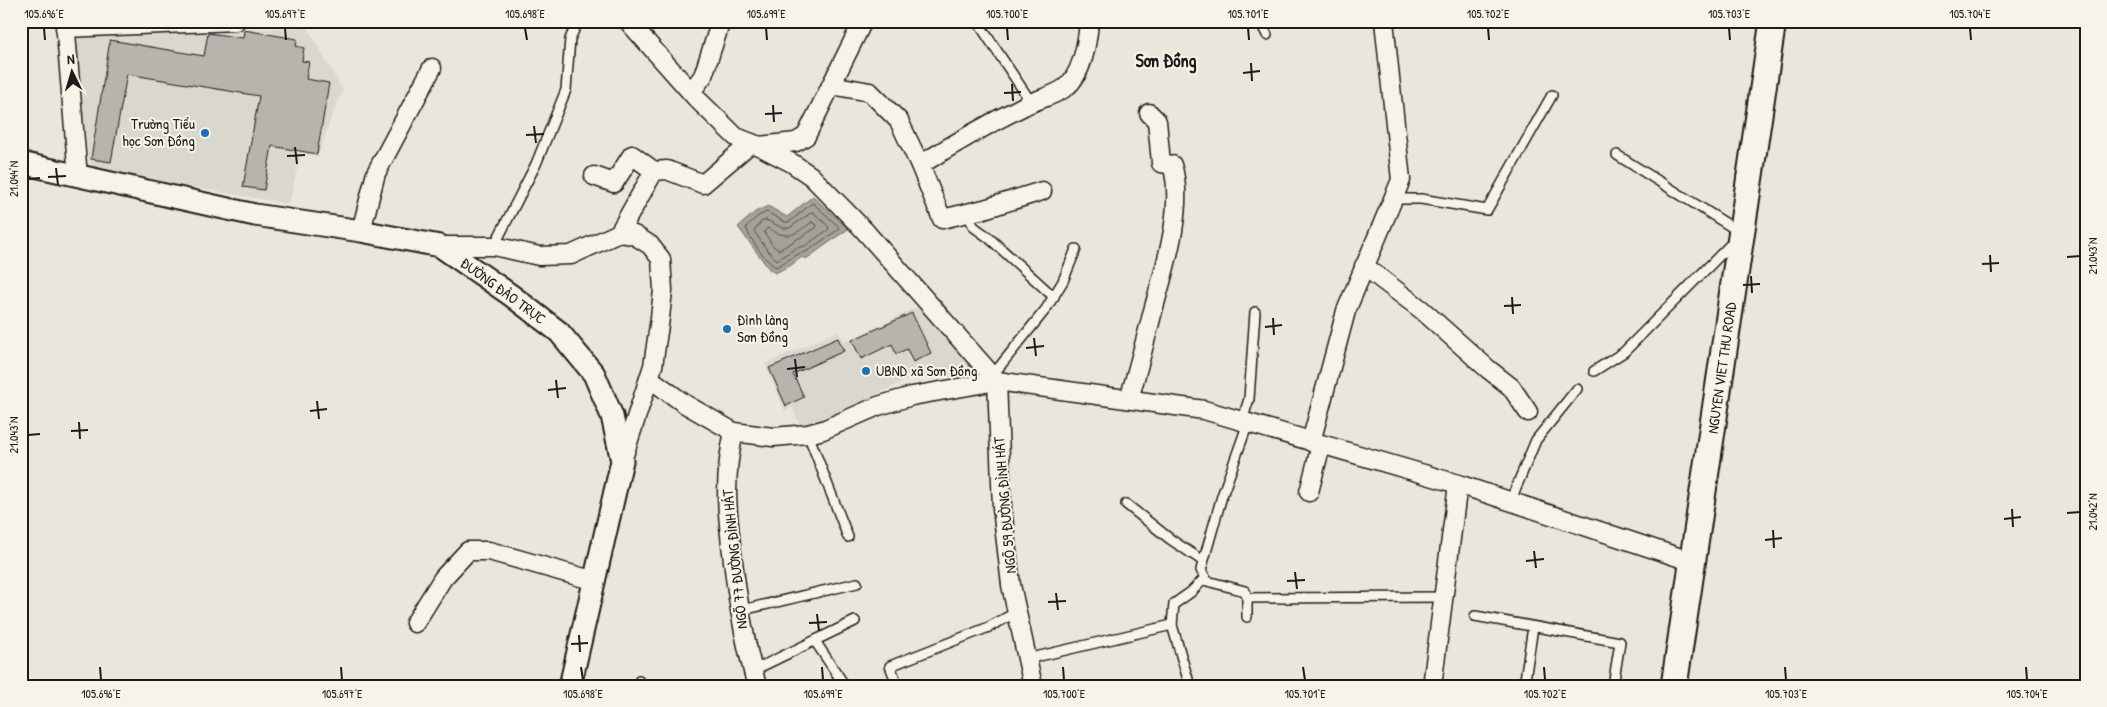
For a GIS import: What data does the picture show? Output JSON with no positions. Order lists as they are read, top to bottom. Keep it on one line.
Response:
{"streets":{"main road":["NGUYEN VIET THU ROAD"],"street":["ĐƯỜNG ĐÀO TRỰC","NGÕ 59 ĐƯỜNG ĐÌNH HÁT","NGÕ 77 ĐƯỜNG ĐÌNH HÁT"]},"districts":["Sơn Đồng"],"places":["Trường Tiểu học Sơn Đồng","Đình làng Sơn Đồng","UBND xã Sơn Đồng"],"north":"top","coordinates":["105.696°E","105.697°E","105.698°E","105.699°E","105.700°E","105.701°E","105.702°E","105.703°E","105.704°E","21.044°N","21.043°N","21.042°N"]}
